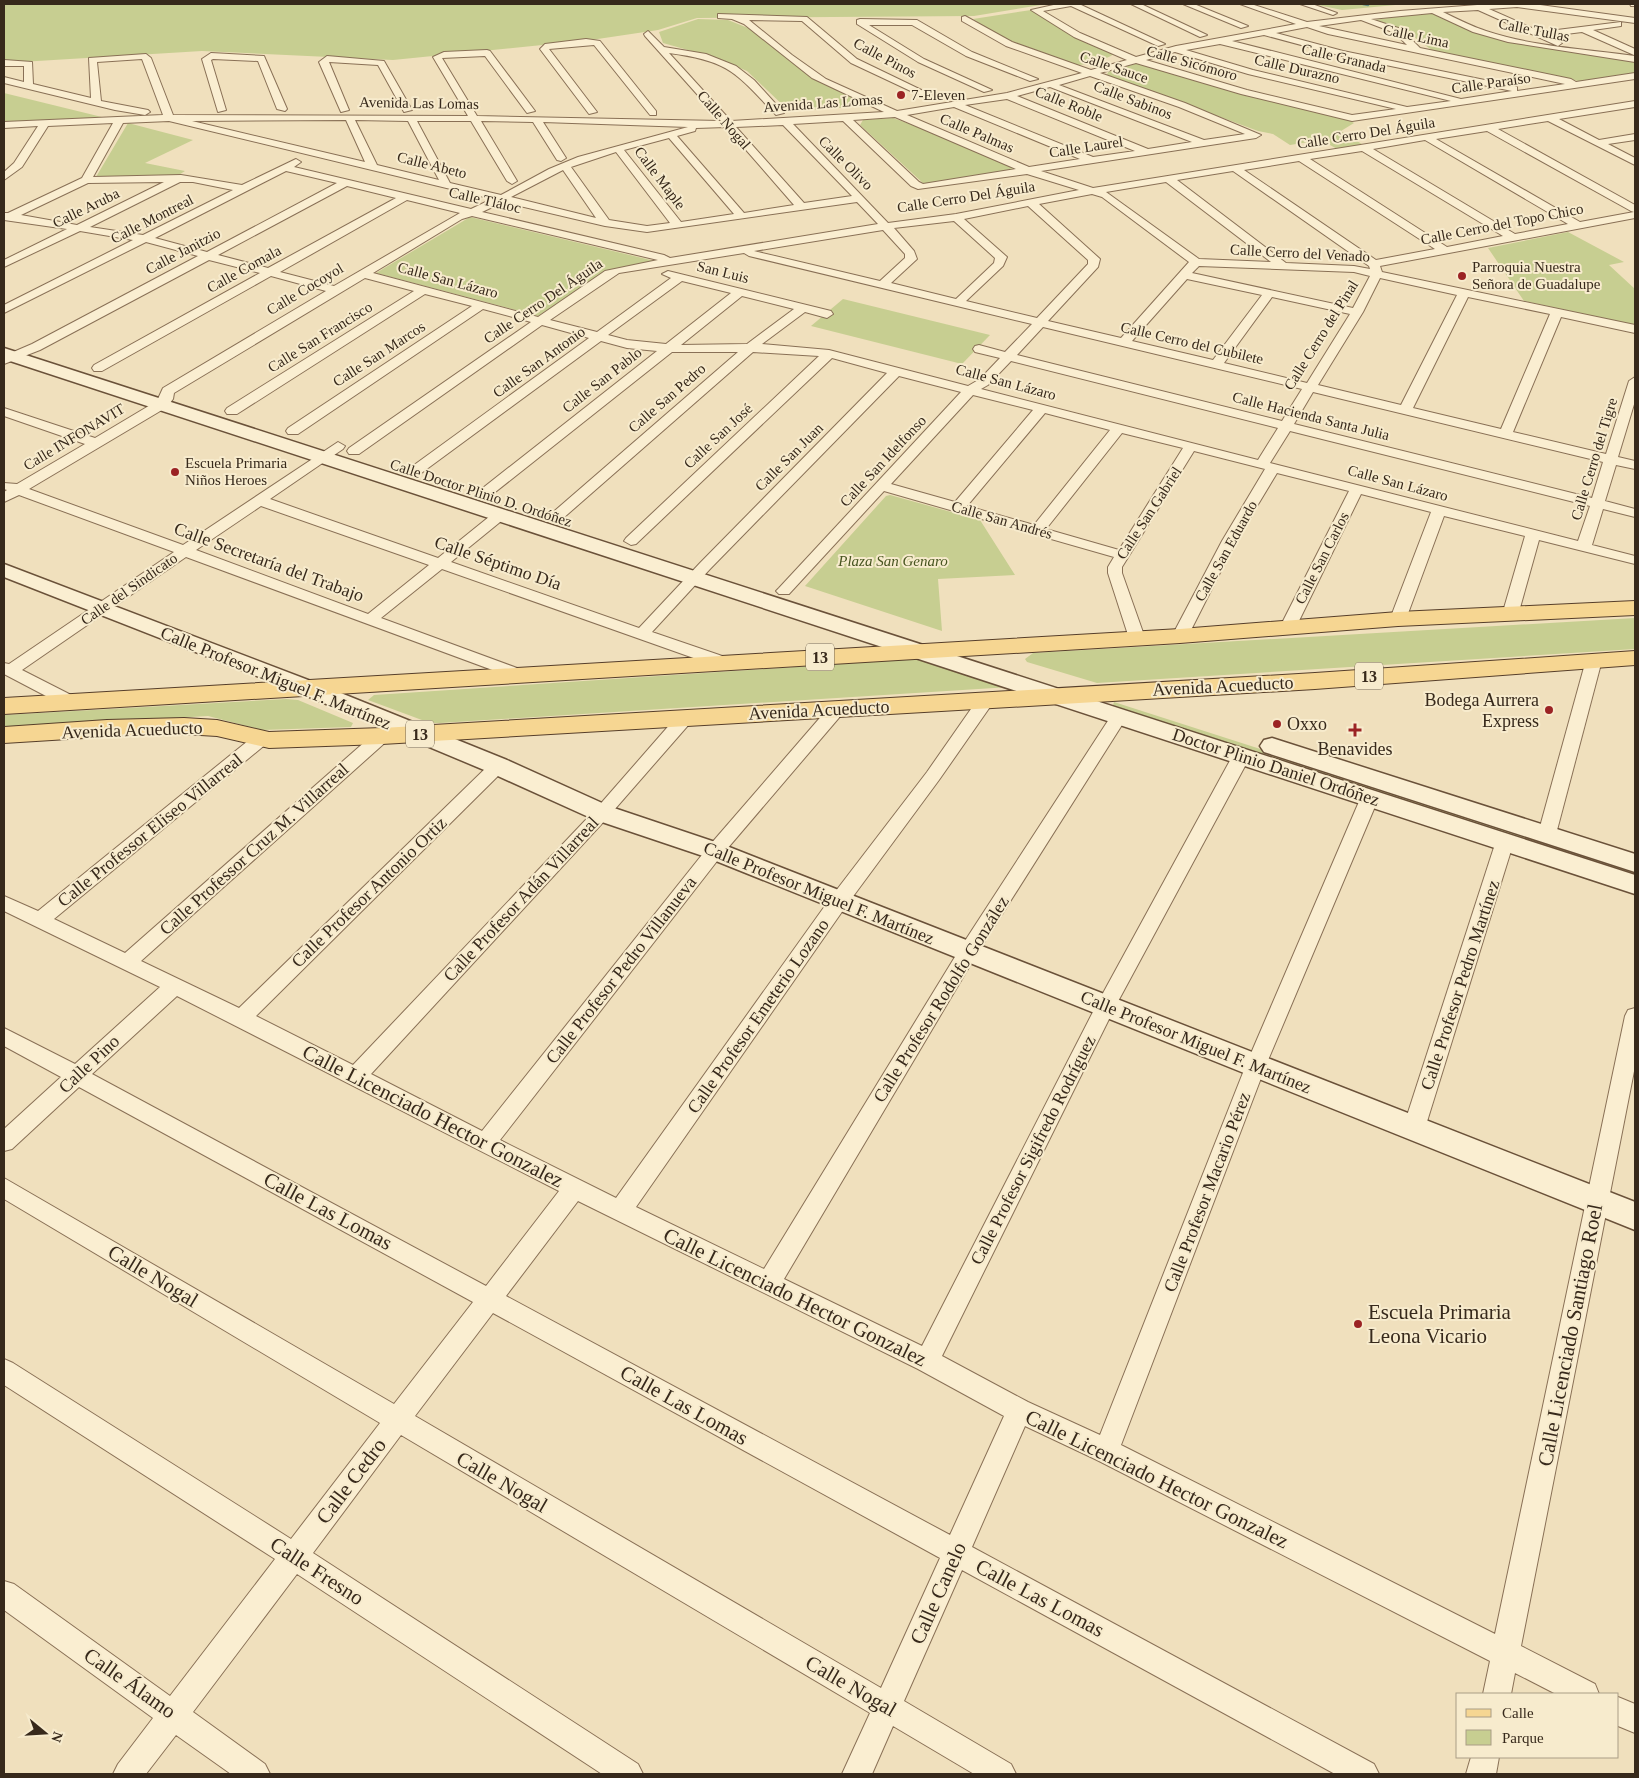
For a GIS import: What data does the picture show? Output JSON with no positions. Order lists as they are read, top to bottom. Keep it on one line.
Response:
{"streets":{"main road":["13","Avenida Acueducto"],"street":["Calle Tullas","Calle Lima","Calle Pinos","Calle Granada","Calle Sicómoro","Calle Sauce","Calle Durazno","Calle Paraíso","Calle Sabinos","Avenida Las Lomas","Calle Roble","Calle Nogal","Calle Palmas","Calle Cerro Del Águila","Calle Laurel","Calle Olivo","Calle Abeto","Calle Maple","Calle Tláloc","Calle Aruba","Calle Montreal","Calle Cerro del Topo Chico","Calle Janitzio","Calle Cerro del Venado","Calle Comala","San Luis","Calle San Lázaro","Calle Cocoyol","Calle Cerro del Pinal","Calle San Francisco","Calle Cerro del Cubilete","Calle San Marcos","Calle San Antonio","Calle San Pablo","Calle San Pedro","Calle Hacienda Santa Julia","Calle San José","Calle INFONAVIT","Calle San Juan","Calle Cerro del Tigre","Calle San Idelfonso","Calle Doctor Plinio D. Ordóñez","Calle San Gabriel","Calle San Andrés","Calle San Eduardo","Calle San Carlos","Calle Secretaría del Trabajo","Calle Séptimo Día","Calle del Sindicato","Calle Profesor Miguel F. Martínez","Doctor Plinio Daniel Ordóñez","Calle Professor Eliseo Villarreal","Calle Professor Cruz M. Villarreal","Calle Profesor Antonio Ortiz","Calle Profesor Adán Villarreal","Calle Profesor Pedro Villanueva","Calle Profesor Pedro Martínez","Calle Profesor Rodolfo González","Calle Profesor Emeterio Lozano","Calle Pino","Calle Licenciado Hector Gonzalez","Calle Profesor Sigifredo Rodríguez","Calle Profesor Macario Pérez","Calle Las Lomas","Calle Licenciado Santiago Roel","Calle Cedro","Calle Fresno","Calle Canelo","Calle Álamo"]},"crossings":[["Calle Tullas","Avenida Las Lomas"],["Calle Lima","Calle Paraíso"],["Calle Lima","Avenida Las Lomas"],["Calle Pinos","Avenida Las Lomas"],["Calle Pinos","Calle Palmas"],["Calle Granada","Calle Paraíso"],["Calle Granada","Avenida Las Lomas"],["Calle Sicómoro","Calle Paraíso"],["Calle Sicómoro","Avenida Las Lomas"],["Calle Sauce","Avenida Las Lomas"],["Calle Sauce","Calle Laurel"],["Calle Durazno","Calle Paraíso"],["Calle Durazno","Avenida Las Lomas"],["Calle Sabinos","Avenida Las Lomas"],["Calle Sabinos","Calle Laurel"],["Avenida Las Lomas","Calle Roble"],["Avenida Las Lomas","Calle Nogal"],["Avenida Las Lomas","Calle Palmas"],["Avenida Las Lomas","Calle Laurel"],["Avenida Las Lomas","Calle Olivo"],["Avenida Las Lomas","Calle Abeto"],["Calle Roble","Calle Laurel"],["Calle Nogal","Calle Abeto"],["Calle Nogal","Calle Cedro"],["Calle Nogal","Calle Canelo"],["Calle Palmas","Calle Cerro Del Águila"],["Calle Palmas","Calle Laurel"],["Calle Palmas","Calle Cerro del Venado"],["Calle Cerro Del Águila","Calle Olivo"],["Calle Cerro Del Águila","Calle Tláloc"],["Calle Cerro Del Águila","San Luis"],["Calle Cerro Del Águila","Calle San Lázaro"],["Calle Cerro Del Águila","Calle Cerro del Pinal"],["Calle Cerro Del Águila","Calle Cerro del Cubilete"],["Calle Cerro Del Águila","Calle San Idelfonso"],["Calle Cerro Del Águila","Calle Doctor Plinio D. Ordóñez"],["Calle Cerro Del Águila","Calle del Sindicato"],["Calle Olivo","Calle Abeto"],["Calle Olivo","Calle Cerro del Cubilete"],["Calle Abeto","Calle Maple"],["Calle Abeto","Calle Montreal"],["Calle Tláloc","Calle Montreal"],["Calle Tláloc","Calle Janitzio"],["Calle Tláloc","Calle Comala"],["Calle Tláloc","Calle Cocoyol"],["Calle Cerro del Topo Chico","Calle Cerro del Venado"],["Calle Cerro del Topo Chico","Calle Cerro del Pinal"],["Calle Janitzio","Calle Doctor Plinio D. Ordóñez"],["Calle Cerro del Venado","Calle Cerro del Pinal"],["Calle Comala","Calle Doctor Plinio D. Ordóñez"],["San Luis","Calle San Antonio"],["San Luis","Calle San Pablo"],["San Luis","Calle San Pedro"],["Calle San Lázaro","Calle Cocoyol"],["Calle San Lázaro","Calle Cerro del Pinal"],["Calle San Lázaro","Calle San Francisco"],["Calle San Lázaro","Calle San Marcos"],["Calle San Lázaro","Calle San Antonio"],["Calle San Lázaro","Calle San Pablo"],["Calle San Lázaro","Calle San Pedro"],["Calle San Lázaro","Calle San José"],["Calle San Lázaro","Calle San Juan"],["Calle San Lázaro","Calle Cerro del Tigre"],["Calle San Lázaro","Calle San Idelfonso"],["Calle San Lázaro","Calle San Gabriel"],["Calle San Lázaro","Calle San Eduardo"],["Calle San Lázaro","Calle San Carlos"],["Calle Cocoyol","Calle INFONAVIT"],["Calle Cocoyol","Calle Doctor Plinio D. Ordóñez"],["Calle Cerro del Pinal","Calle Cerro del Cubilete"],["Calle Cerro del Pinal","Calle Hacienda Santa Julia"],["Calle Cerro del Pinal","Calle San Eduardo"],["Calle San Francisco","Calle Doctor Plinio D. Ordóñez"],["Calle Cerro del Cubilete","Calle Cerro del Tigre"],["Calle Cerro del Cubilete","Calle San Idelfonso"],["Calle San Marcos","Calle Doctor Plinio D. Ordóñez"],["Calle San Antonio","Calle Doctor Plinio D. Ordóñez"],["Calle San Pablo","Calle Doctor Plinio D. Ordóñez"],["Calle San Pedro","Calle Doctor Plinio D. Ordóñez"],["Calle Hacienda Santa Julia","Calle Cerro del Tigre"],["Calle Hacienda Santa Julia","Calle San Idelfonso"],["Calle San José","Calle Doctor Plinio D. Ordóñez"],["Calle INFONAVIT","Calle Doctor Plinio D. Ordóñez"],["Calle INFONAVIT","Calle Secretaría del Trabajo"],["Calle San Juan","Calle Doctor Plinio D. Ordóñez"],["Calle San Juan","Calle Séptimo Día"],["Calle San Idelfonso","Calle Doctor Plinio D. Ordóñez"],["Calle San Idelfonso","Calle San Andrés"],["Calle Doctor Plinio D. Ordóñez","Calle del Sindicato"],["Calle Doctor Plinio D. Ordóñez","Avenida Acueducto"],["Calle Doctor Plinio D. Ordóñez","Doctor Plinio Daniel Ordóñez"],["Calle San Gabriel","Calle San Andrés"],["Calle San Gabriel","Avenida Acueducto"],["Calle San Eduardo","Avenida Acueducto"],["Calle San Carlos","Avenida Acueducto"],["Calle Secretaría del Trabajo","Calle del Sindicato"],["Calle Secretaría del Trabajo","Avenida Acueducto"],["Calle Séptimo Día","Calle del Sindicato"],["Calle Séptimo Día","Avenida Acueducto"],["Calle del Sindicato","Calle Profesor Miguel F. Martínez"],["Calle Profesor Miguel F. Martínez","Avenida Acueducto"],["Calle Profesor Miguel F. Martínez","Calle Profesor Antonio Ortiz"],["Calle Profesor Miguel F. Martínez","Calle Profesor Adán Villarreal"],["Calle Profesor Miguel F. Martínez","Calle Profesor Pedro Villanueva"],["Calle Profesor Miguel F. Martínez","Calle Profesor Pedro Martínez"],["Calle Profesor Miguel F. Martínez","Calle Profesor Rodolfo González"],["Calle Profesor Miguel F. Martínez","Calle Profesor Emeterio Lozano"],["Calle Profesor Miguel F. Martínez","Calle Profesor Sigifredo Rodríguez"],["Calle Profesor Miguel F. Martínez","Calle Profesor Macario Pérez"],["Calle Profesor Miguel F. Martínez","Calle Licenciado Santiago Roel"],["Avenida Acueducto","Doctor Plinio Daniel Ordóñez"],["Avenida Acueducto","Calle Professor Eliseo Villarreal"],["Avenida Acueducto","Calle Professor Cruz M. Villarreal"],["Avenida Acueducto","Calle Profesor Adán Villarreal"],["Avenida Acueducto","Calle Profesor Pedro Villanueva"],["Avenida Acueducto","Calle Profesor Emeterio Lozano"],["Doctor Plinio Daniel Ordóñez","Calle Profesor Pedro Martínez"],["Doctor Plinio Daniel Ordóñez","Calle Profesor Rodolfo González"],["Doctor Plinio Daniel Ordóñez","Calle Profesor Sigifredo Rodríguez"],["Doctor Plinio Daniel Ordóñez","Calle Profesor Macario Pérez"],["Calle Professor Eliseo Villarreal","Calle Licenciado Hector Gonzalez"],["Calle Professor Cruz M. Villarreal","Calle Licenciado Hector Gonzalez"],["Calle Profesor Antonio Ortiz","Calle Licenciado Hector Gonzalez"],["Calle Profesor Adán Villarreal","Calle Licenciado Hector Gonzalez"],["Calle Profesor Pedro Villanueva","Calle Licenciado Hector Gonzalez"],["Calle Profesor Rodolfo González","Calle Licenciado Hector Gonzalez"],["Calle Profesor Emeterio Lozano","Calle Licenciado Hector Gonzalez"],["Calle Pino","Calle Licenciado Hector Gonzalez"],["Calle Pino","Calle Las Lomas"],["Calle Licenciado Hector Gonzalez","Calle Profesor Sigifredo Rodríguez"],["Calle Licenciado Hector Gonzalez","Calle Profesor Macario Pérez"],["Calle Licenciado Hector Gonzalez","Calle Licenciado Santiago Roel"],["Calle Licenciado Hector Gonzalez","Calle Cedro"],["Calle Licenciado Hector Gonzalez","Calle Canelo"],["Calle Las Lomas","Calle Cedro"],["Calle Las Lomas","Calle Canelo"],["Calle Cedro","Calle Fresno"],["Calle Cedro","Calle Álamo"]],"parks":["Plaza San Genaro"],"places":{"other":["7-Eleven","Parroquia Nuestra Señora de Guadalupe","Escuela Primaria Niños Heroes","Bodega Aurrera Express","Oxxo","Escuela Primaria Leona Vicario"],"health":["Benavides"]},"legend":["Calle","Parque"],"north":"right"}
